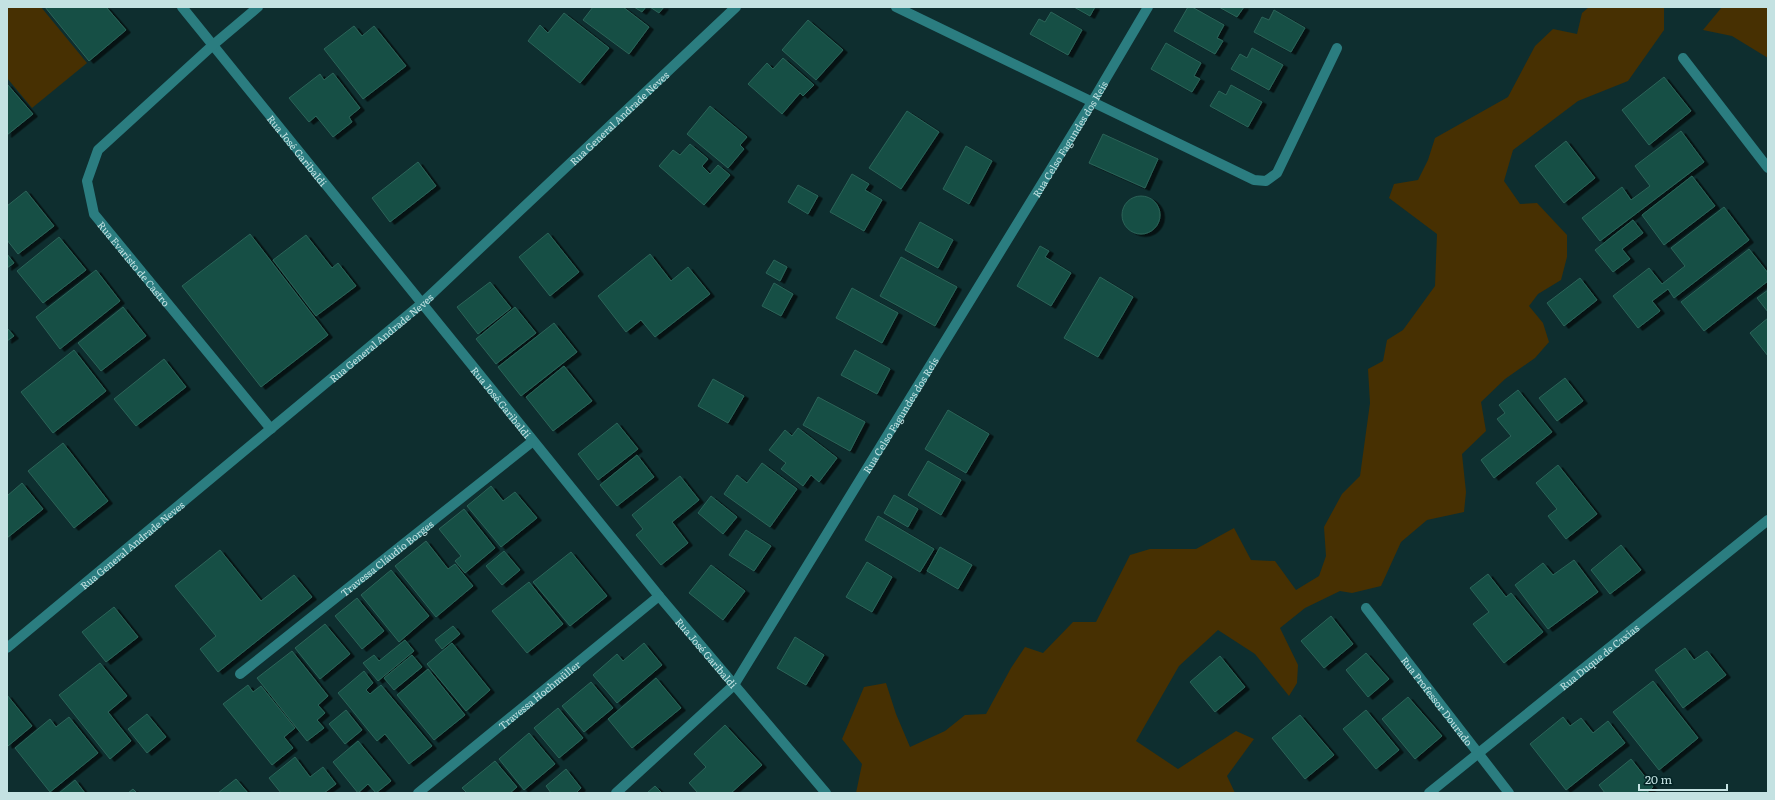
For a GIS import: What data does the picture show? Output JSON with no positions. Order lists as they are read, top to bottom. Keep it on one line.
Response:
{"streets":{"street":["Rua General Andrade Neves","Rua Celso Fagundes dos Reis","Rua José Garibaldi","Rua Evaristo de Castro","Travessa Cláudio Borges","Rua Duque de Caxias","Travessa Hochmüller","Rua Professor Dourado"]},"crossings":[["Rua General Andrade Neves","Rua José Garibaldi"],["Rua General Andrade Neves","Rua Evaristo de Castro"],["Rua Celso Fagundes dos Reis","Rua José Garibaldi"],["Rua José Garibaldi","Rua Evaristo de Castro"],["Rua José Garibaldi","Travessa Cláudio Borges"],["Rua José Garibaldi","Travessa Hochmüller"],["Rua Duque de Caxias","Rua Professor Dourado"]],"scale_bar":"20 m"}
